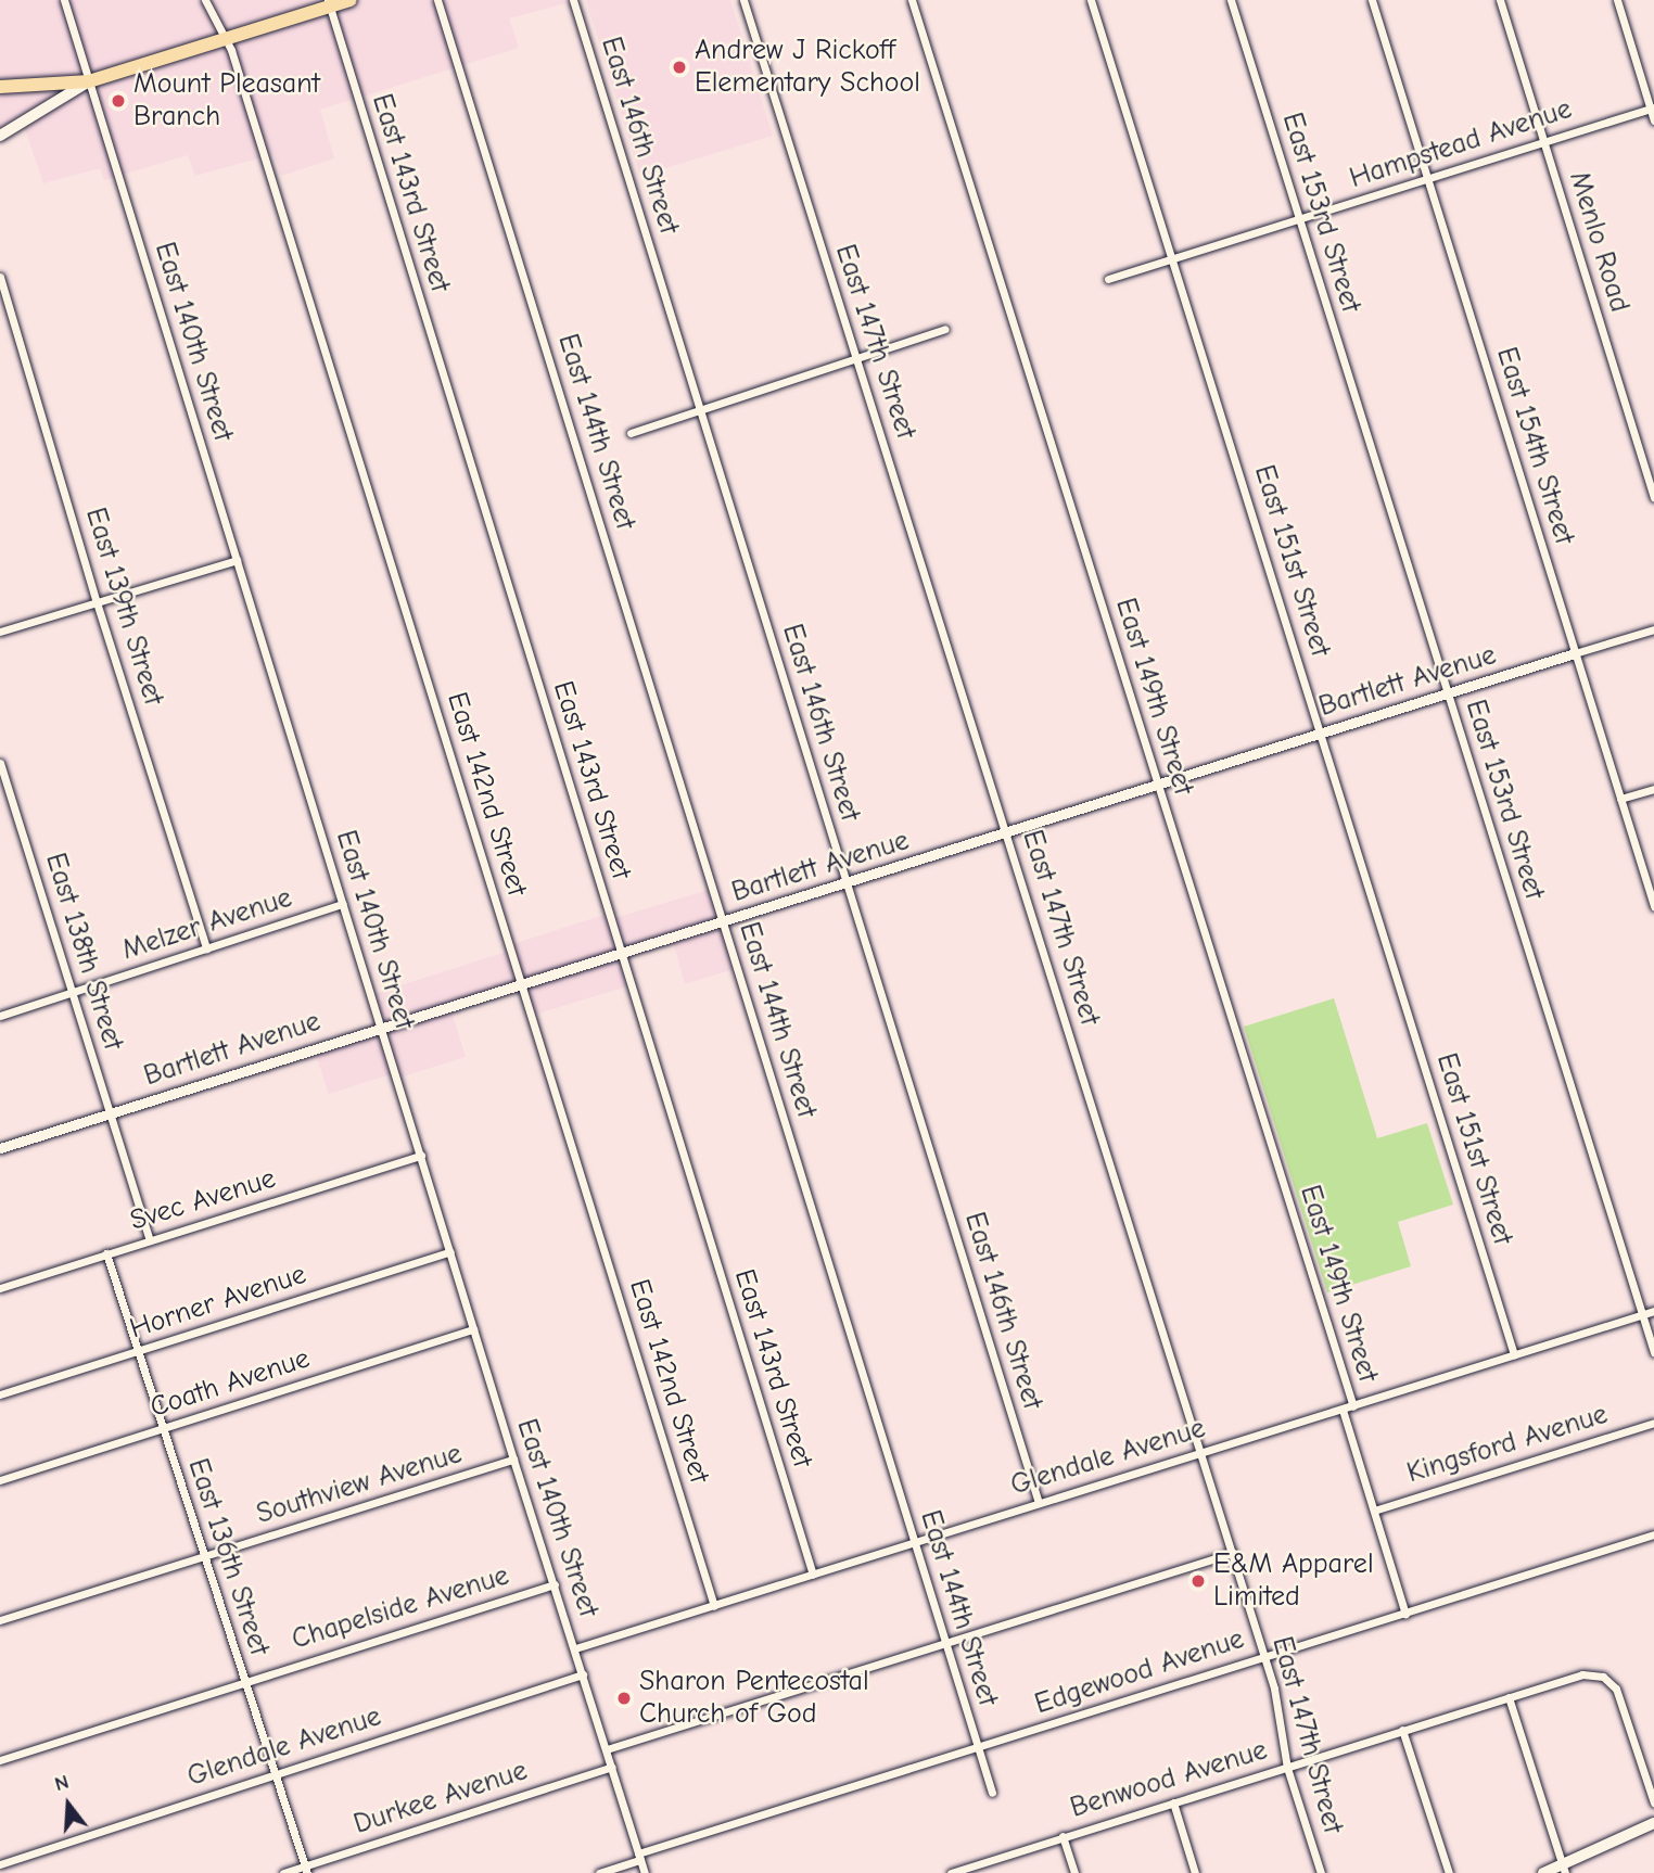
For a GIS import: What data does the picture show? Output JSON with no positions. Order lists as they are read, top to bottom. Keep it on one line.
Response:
{"streets":{"street":["East 146th Street","Hampstead Avenue","East 143rd Street","East 153rd Street","Menlo Road","East 140th Street","East 147th Street","East 144th Street","East 154th Street","East 151st Street","East 139th Street","Bartlett Avenue","East 149th Street","East 142nd Street","Melzer Avenue","East 138th Street","Svec Avenue","Horner Avenue","Coath Avenue","Kingsford Avenue","Glendale Avenue","Southview Avenue","East 136th Street","Chapelside Avenue","Edgewood Avenue","Benwood Avenue","Durkee Avenue"]},"crossings":[["East 146th Street","Bartlett Avenue"],["East 146th Street","Glendale Avenue"],["Hampstead Avenue","East 153rd Street"],["Hampstead Avenue","Menlo Road"],["Hampstead Avenue","East 154th Street"],["Hampstead Avenue","East 151st Street"],["East 143rd Street","Bartlett Avenue"],["East 143rd Street","Glendale Avenue"],["East 153rd Street","Bartlett Avenue"],["East 153rd Street","Glendale Avenue"],["East 140th Street","Bartlett Avenue"],["East 140th Street","Melzer Avenue"],["East 140th Street","Svec Avenue"],["East 140th Street","Horner Avenue"],["East 140th Street","Coath Avenue"],["East 140th Street","Glendale Avenue"],["East 140th Street","Southview Avenue"],["East 140th Street","Chapelside Avenue"],["East 140th Street","Edgewood Avenue"],["East 140th Street","Durkee Avenue"],["East 147th Street","Bartlett Avenue"],["East 147th Street","Glendale Avenue"],["East 147th Street","Edgewood Avenue"],["East 147th Street","Benwood Avenue"],["East 144th Street","Bartlett Avenue"],["East 144th Street","Glendale Avenue"],["East 144th Street","Edgewood Avenue"],["East 154th Street","Bartlett Avenue"],["East 151st Street","Bartlett Avenue"],["East 151st Street","Glendale Avenue"],["East 139th Street","Melzer Avenue"],["Bartlett Avenue","East 149th Street"],["Bartlett Avenue","East 142nd Street"],["Bartlett Avenue","East 138th Street"],["East 149th Street","Kingsford Avenue"],["East 149th Street","Glendale Avenue"],["East 149th Street","Edgewood Avenue"],["East 142nd Street","Glendale Avenue"],["Melzer Avenue","East 138th Street"],["East 138th Street","Svec Avenue"],["Svec Avenue","East 136th Street"],["Horner Avenue","East 136th Street"],["Coath Avenue","East 136th Street"],["Glendale Avenue","East 136th Street"],["Southview Avenue","East 136th Street"],["East 136th Street","Chapelside Avenue"],["East 136th Street","Durkee Avenue"]],"places":["Andrew J Rickoff Elementary School","Mount Pleasant Branch","E&M Apparel Limited","Sharon Pentecostal Church of God"],"north":"top"}
